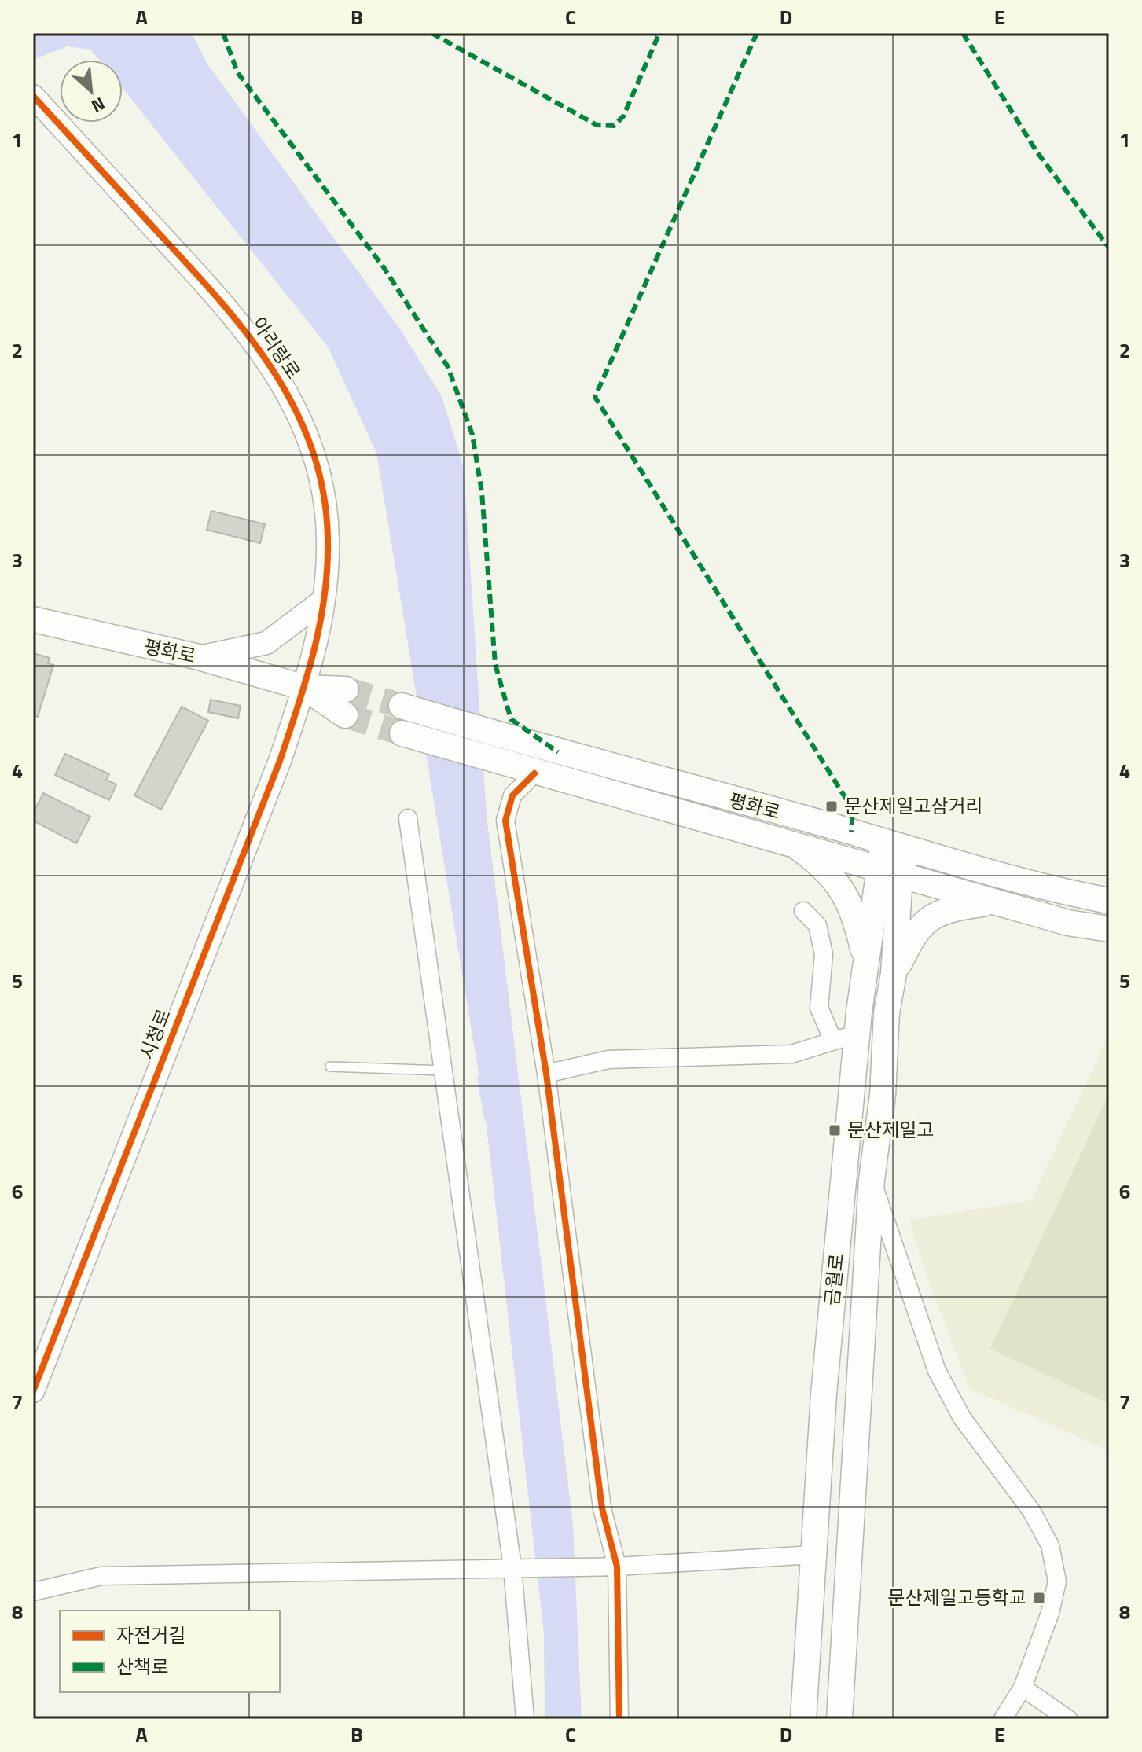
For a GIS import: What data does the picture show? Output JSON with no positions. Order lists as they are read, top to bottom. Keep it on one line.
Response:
{"streets":{"main road":["평화로","금월로"],"street":["아리랑로","시청로"]},"crossings":[["아리랑로","평화로"],["아리랑로","시청로"],["평화로","시청로"],["평화로","금월로"]],"places":{"transit":["문산제일고삼거리","문산제일고","문산제일고등학교"]},"legend":["자전거길","산책로"],"north":"bottom right","grid":{"columns":["A","B","C","D","E"],"rows":["1","2","3","4","5","6","7","8"]}}
